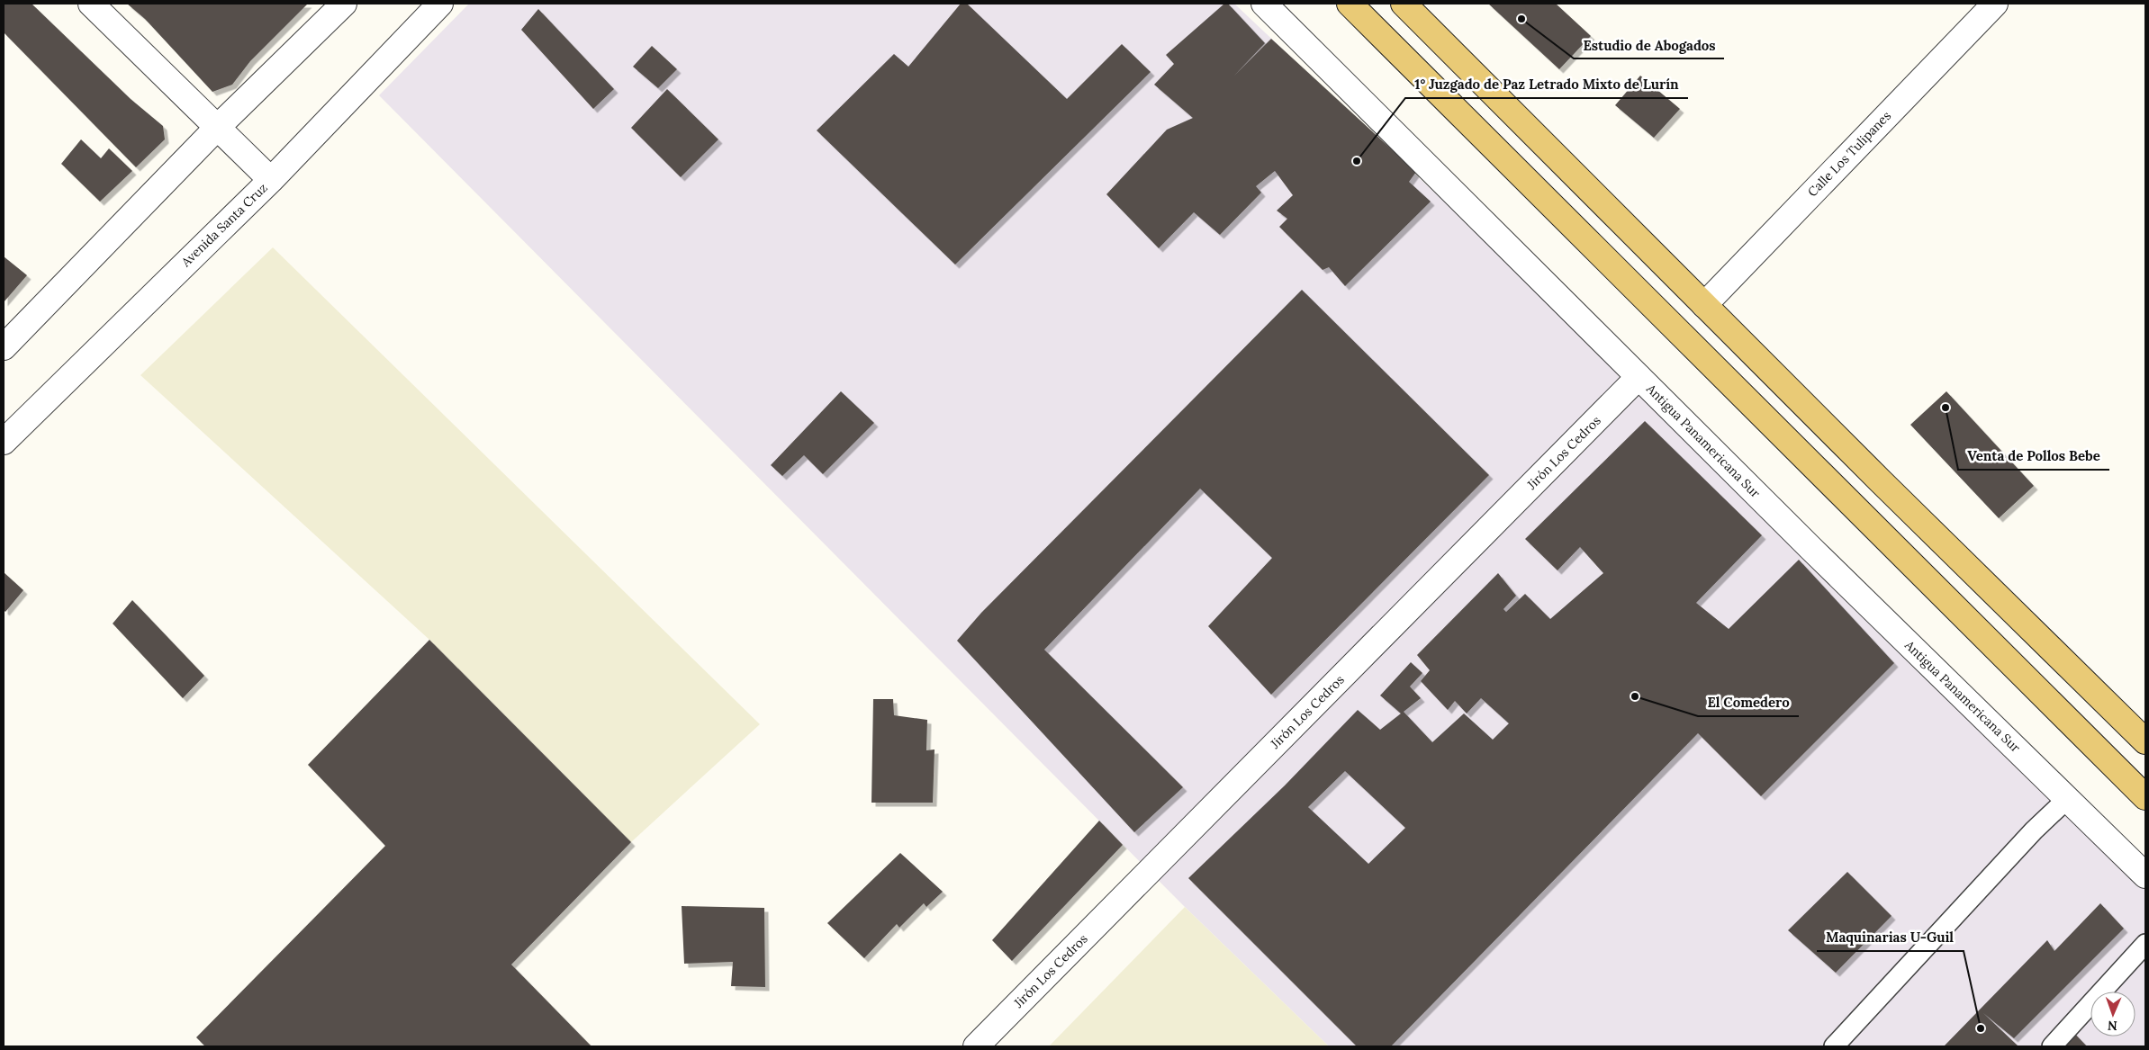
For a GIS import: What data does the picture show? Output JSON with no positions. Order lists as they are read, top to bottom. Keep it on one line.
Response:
{"streets":{"street":["Calle Los Tulipanes","Avenida Santa Cruz","Antigua Panamericana Sur","Jirón Los Cedros"]},"crossings":[["Antigua Panamericana Sur","Jirón Los Cedros"]],"places":["Estudio de Abogados","1° Juzgado de Paz Letrado Mixto de Lurín","Venta de Pollos Bebe","El Comedero","Maquinarias U-Guil"],"north":"bottom"}
